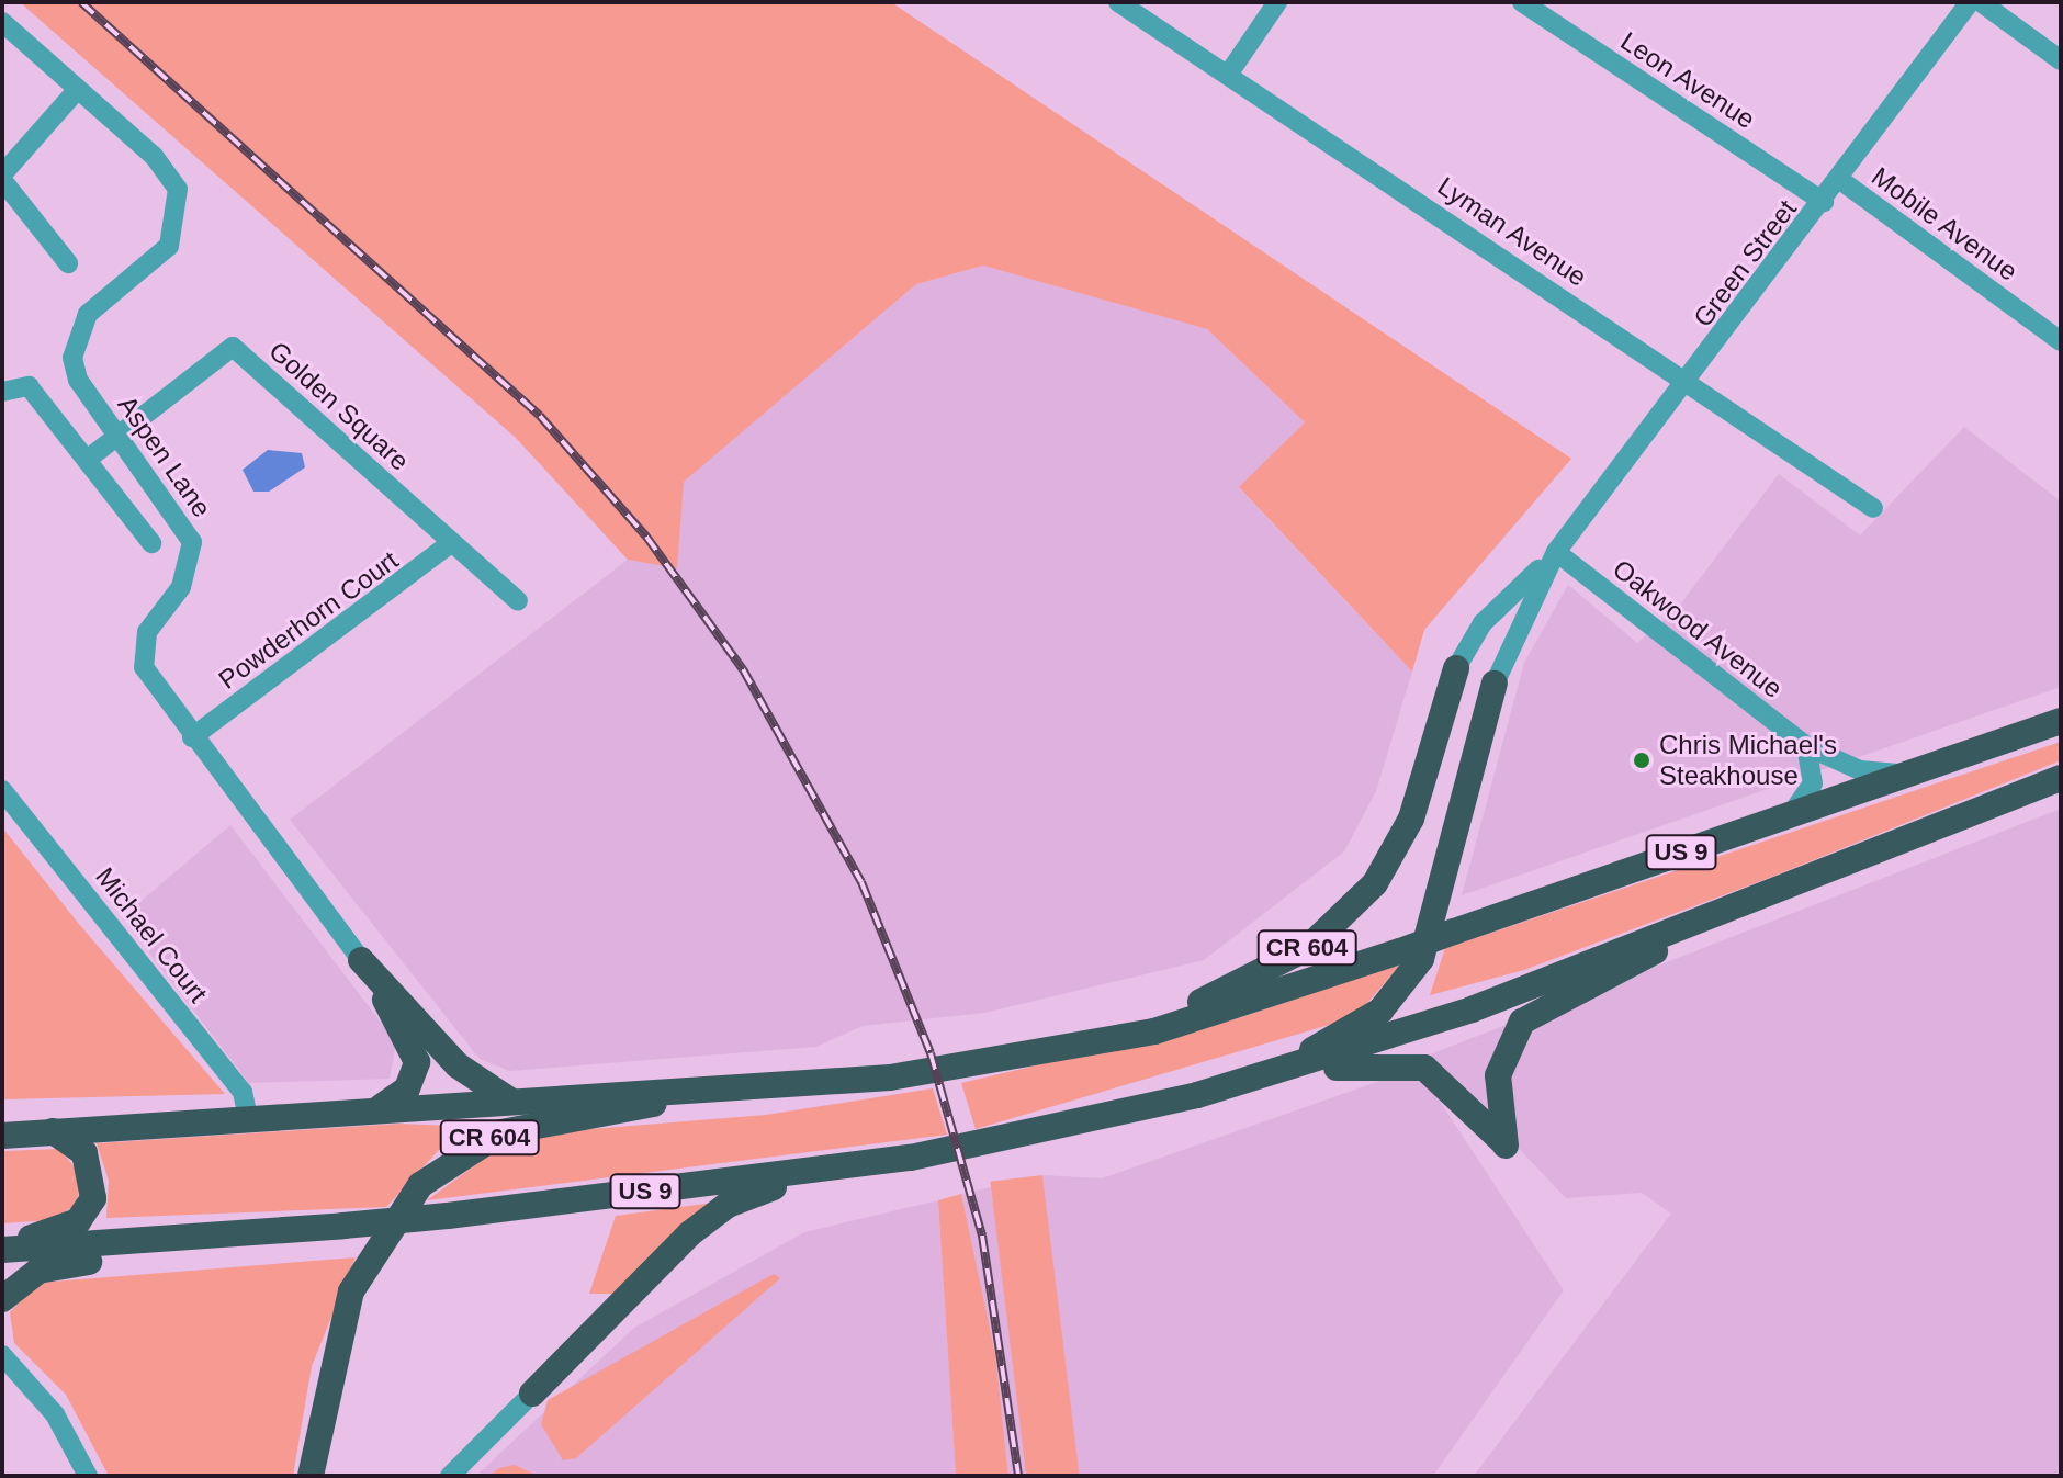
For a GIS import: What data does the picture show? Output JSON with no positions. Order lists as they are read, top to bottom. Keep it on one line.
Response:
{"streets":{"highway":["US 9","CR 604"],"street":["Leon Avenue","Mobile Avenue","Lyman Avenue","Green Street","Golden Square","Aspen Lane","Powderhorn Court","Oakwood Avenue","Michael Court"]},"crossings":[["Leon Avenue","Green Street"],["Mobile Avenue","Green Street"],["Lyman Avenue","Green Street"],["Green Street","Oakwood Avenue"],["Green Street","CR 604"],["Golden Square","Aspen Lane"],["Golden Square","Powderhorn Court"],["Aspen Lane","Powderhorn Court"],["Oakwood Avenue","US 9"],["US 9","Michael Court"],["US 9","CR 604"]],"places":["Chris Michael's Steakhouse"]}
